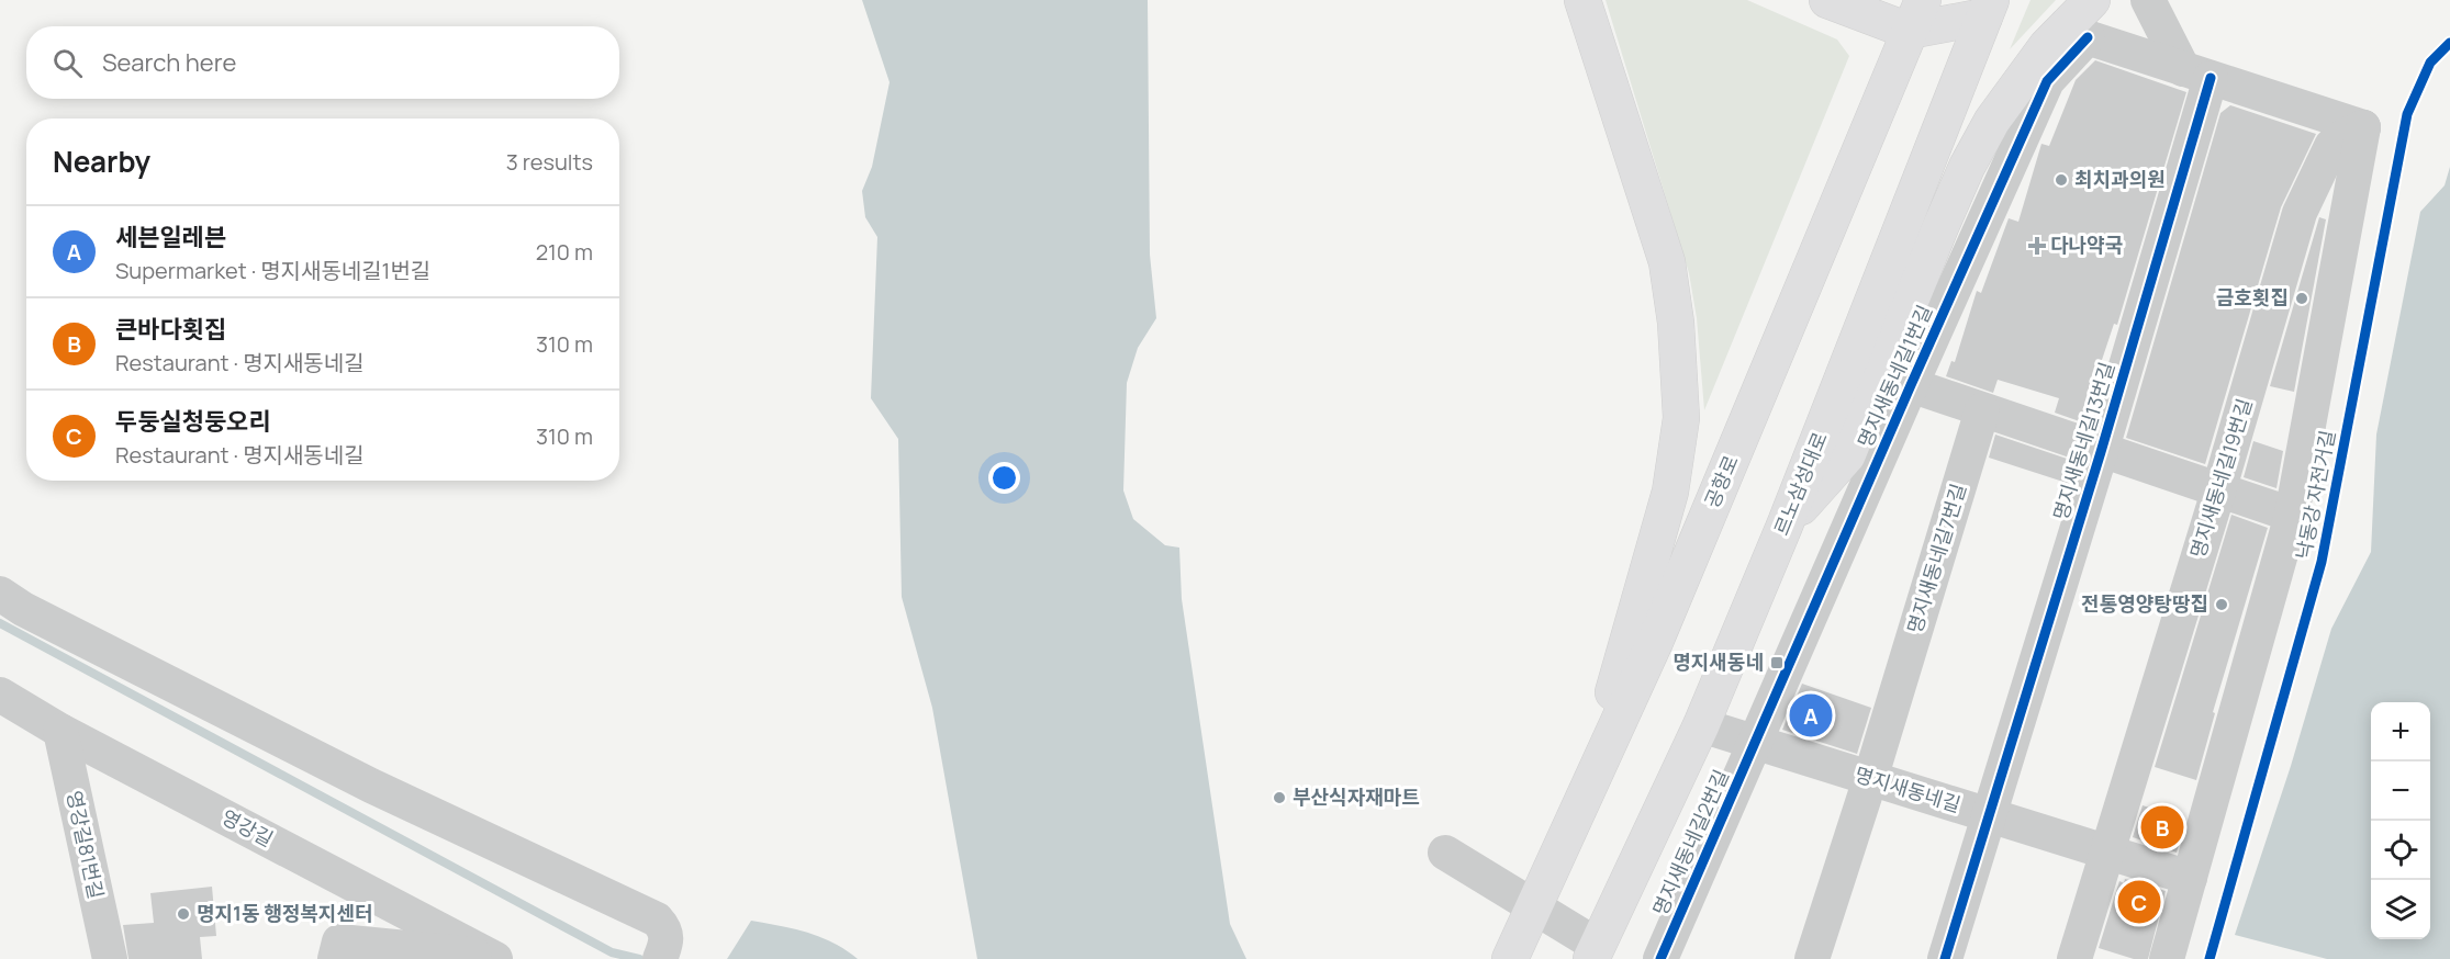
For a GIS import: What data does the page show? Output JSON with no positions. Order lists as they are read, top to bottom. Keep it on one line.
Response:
{"streets":{"main road":["공항로","르노삼성대로"],"street":["명지새동네길1번길","명지새동네길13번길","명지새동네길19번길","명지새동네길7번길","명지새동네길","영강길","명지새동네길2번길","영강길81번길"],"cycle path":["낙동강 자전거길"]},"crossings":[["명지새동네길1번길","명지새동네길"],["명지새동네길1번길","명지새동네길2번길"],["명지새동네길13번길","명지새동네길"],["명지새동네길19번길","명지새동네길"],["르노삼성대로","명지새동네길"],["명지새동네길7번길","명지새동네길"],["명지새동네길","명지새동네길2번길"],["영강길","영강길81번길"]],"places":{"other":["최치과의원","금호횟집","전통영양탕땅집","부산식자재마트","명지1동 행정복지센터"],"health":["다나약국"],"transit":["명지새동네"]},"page":{"search":"Search here","heading":["Nearby","3 results"],"list":[{"mark":"A","name":"세븐일레븐","note":"Supermarket · 명지새동네길1번길","value":"210 m"},{"mark":"B","name":"큰바다횟집","note":"Restaurant · 명지새동네길","value":"310 m"},{"mark":"C","name":"두둥실청둥오리","note":"Restaurant · 명지새동네길","value":"310 m"}],"pins":["A","B","C"],"map_buttons":["+","−"]}}
